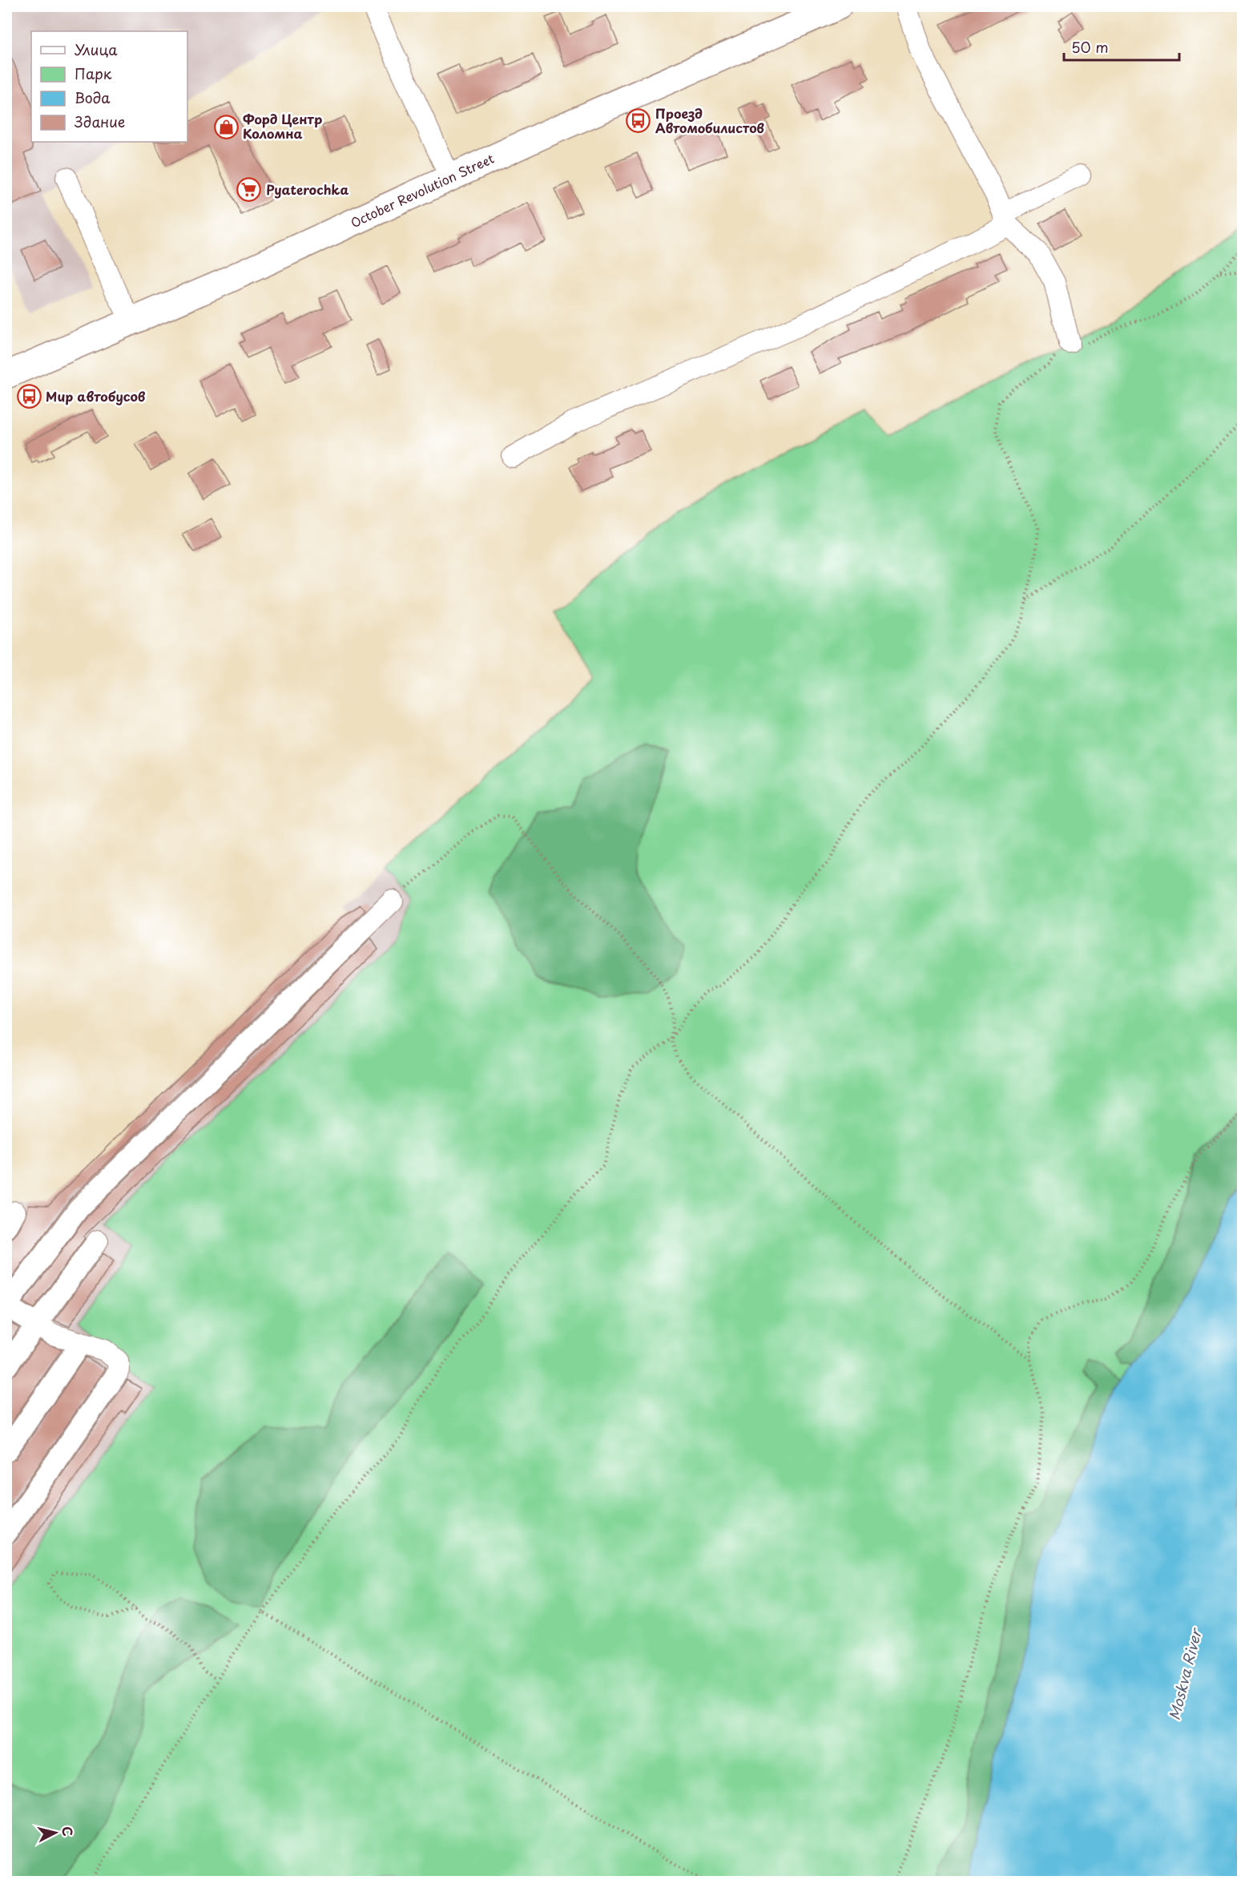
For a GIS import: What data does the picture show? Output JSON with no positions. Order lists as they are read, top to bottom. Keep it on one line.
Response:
{"streets":{"main road":["October Revolution Street"]},"water":["Moskva River"],"places":{"bus stop":["Проезд Автомобилистов","Мир автобусов"],"shop":["Форд Центр Коломна"],"supermarket":["Pyaterochka"]},"legend":["Улица","Парк","Вода","Здание"],"scale_bar":"50 m","north":"right"}
